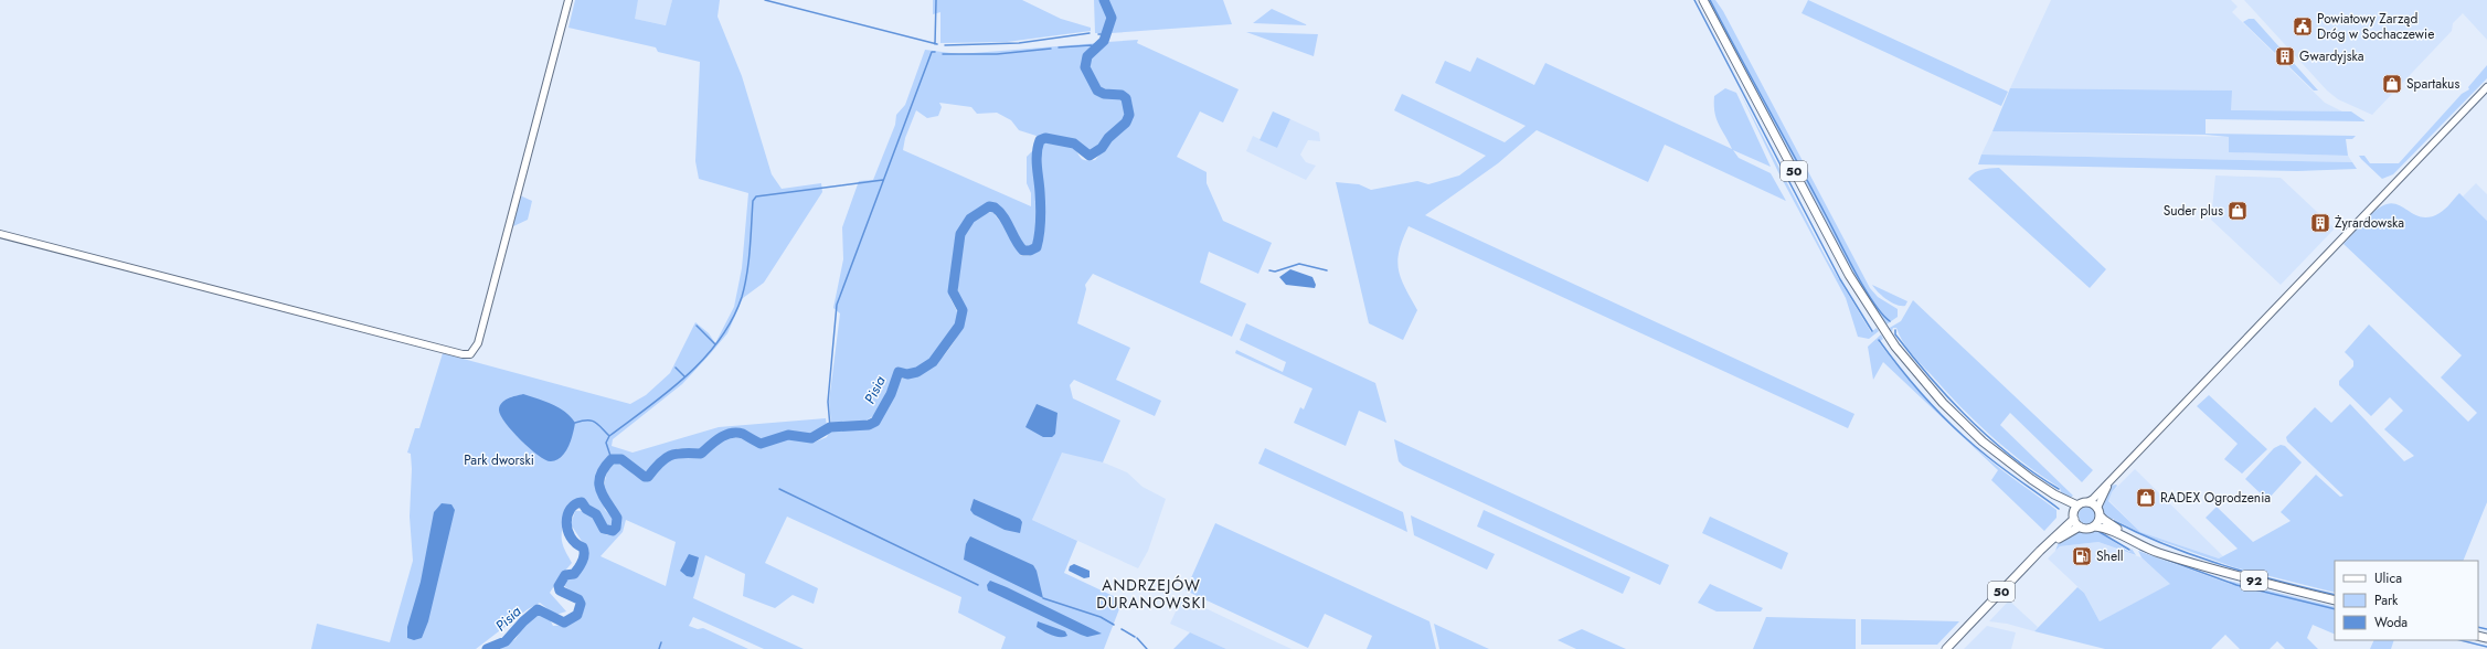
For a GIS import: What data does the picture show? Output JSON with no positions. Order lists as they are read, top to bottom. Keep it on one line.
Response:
{"streets":{"main road":["50","92"]},"crossings":[["50","92"]],"districts":["ANDRZEJÓW DURANOWSKI"],"water":["Pisia"],"parks":["Park dworski"],"places":{"public building":["Powiatowy Zarząd Dróg w Sochaczewie"],"building":["Gwardyjska","Żyrardowska"],"shop":["Spartakus","Suder plus","RADEX Ogrodzenia"],"fuel station":["Shell"]},"legend":["Ulica","Park","Woda"]}
